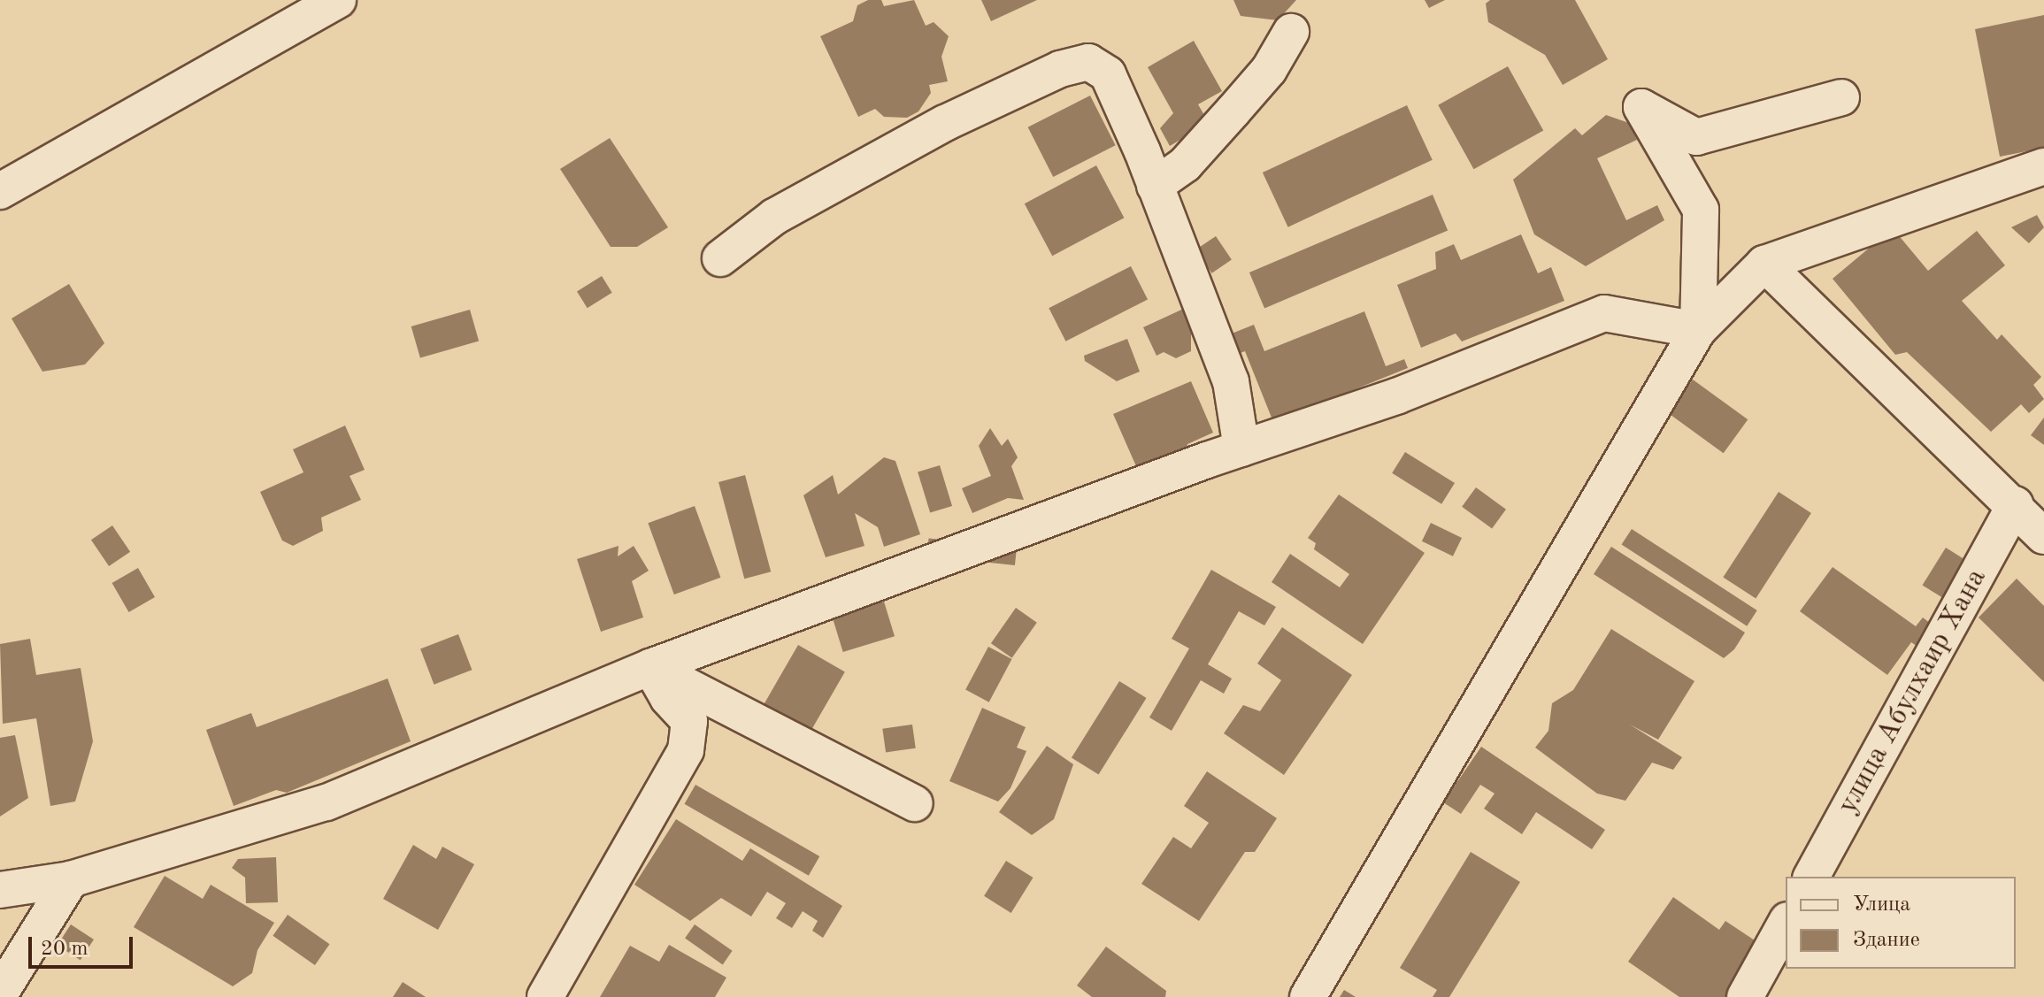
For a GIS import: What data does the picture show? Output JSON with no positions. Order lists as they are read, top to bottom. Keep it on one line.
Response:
{"streets":{"street":["улица Абулхаир Хана"]},"legend":["Улица","Здание"],"scale_bar":"20 m"}
